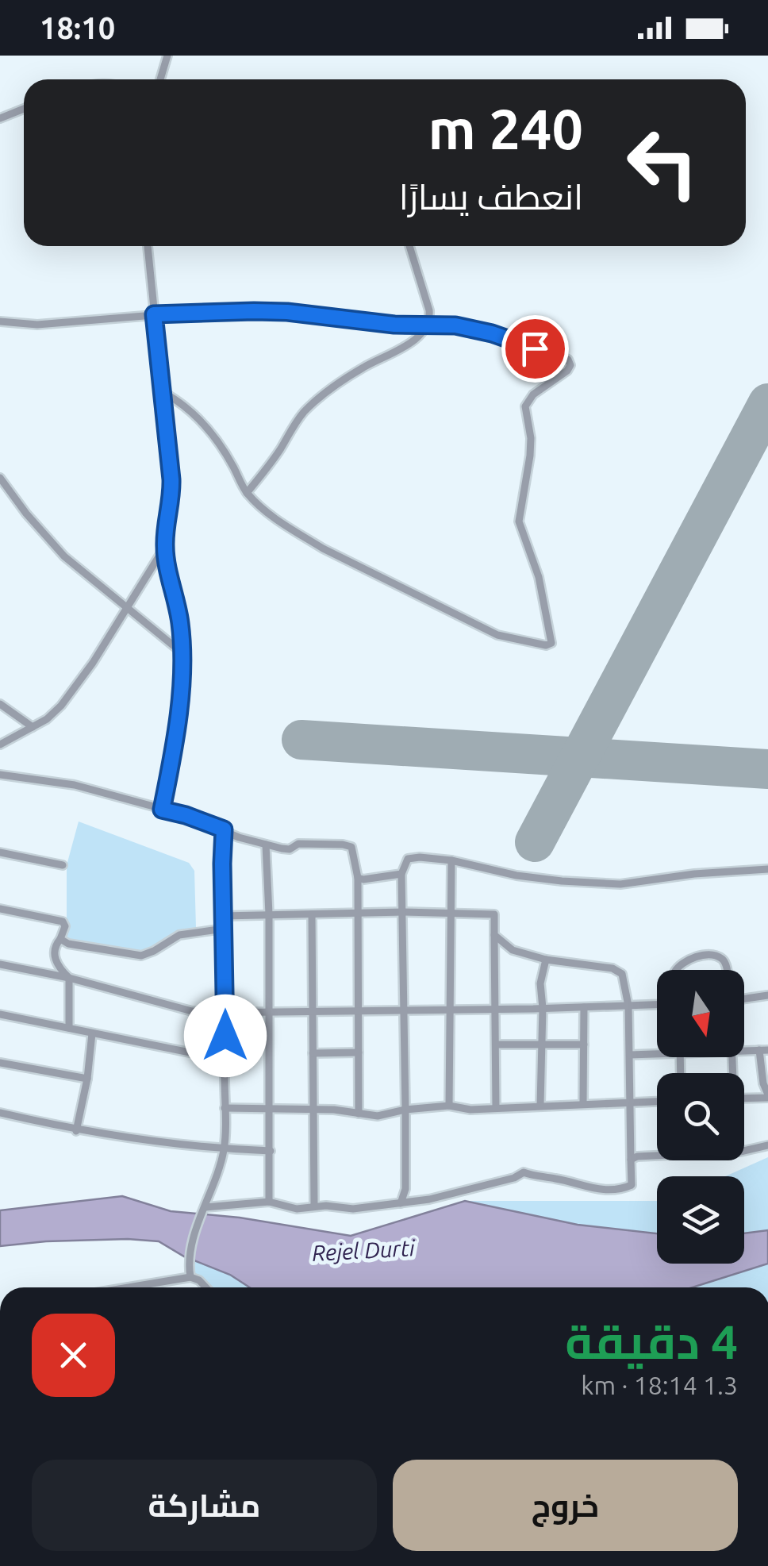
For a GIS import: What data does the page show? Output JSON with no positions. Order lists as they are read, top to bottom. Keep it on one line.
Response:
{"water":["Rejel Durti"],"north":"bottom","page":{"status":"18:10","turn":["240 m","انعطف يسارًا"],"heading":["4 دقيقة","1.3 km · 18:14"],"buttons":["خروج","مشاركة"]}}
